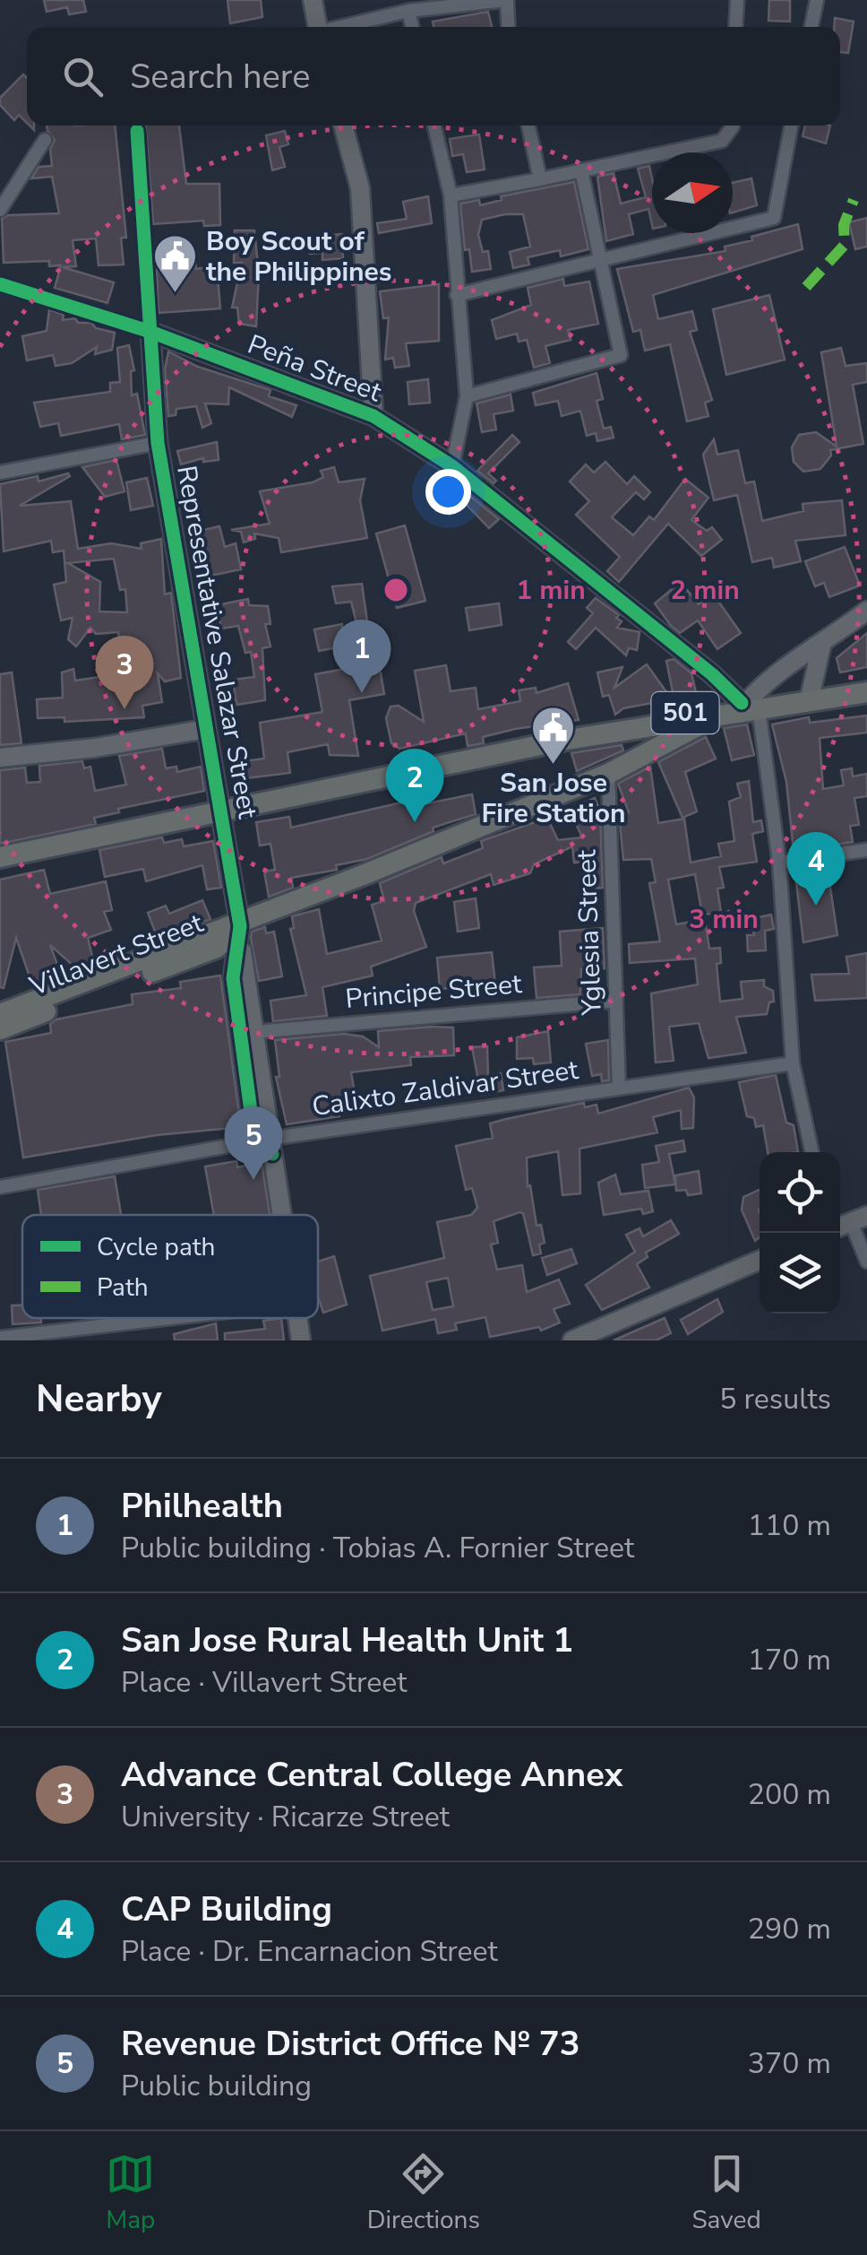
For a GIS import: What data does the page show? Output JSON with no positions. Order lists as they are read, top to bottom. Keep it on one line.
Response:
{"streets":{"main road":["501","Villavert Street"],"street":["Peña Street","Representative Salazar Street","Yglesia Street","Principe Street","Calixto Zaldivar Street"]},"crossings":[["Peña Street","Representative Salazar Street"],["Peña Street","501"],["Representative Salazar Street","501"],["Representative Salazar Street","Villavert Street"],["Representative Salazar Street","Principe Street"],["Representative Salazar Street","Calixto Zaldivar Street"],["501","Villavert Street"],["Yglesia Street","Villavert Street"],["Yglesia Street","Principe Street"],["Yglesia Street","Calixto Zaldivar Street"]],"places":{"public building":["Boy Scout of the Philippines","San Jose Fire Station"]},"legend":["Cycle path","Path"],"north":"right","page":{"search":"Search here","pins":["1","3","2","4","5"],"heading":["Nearby","5 results"],"list":[{"mark":"1","name":"Philhealth","note":"Public building · Tobias A. Fornier Street","value":"110 m"},{"mark":"2","name":"San Jose Rural Health Unit 1","note":"Place · Villavert Street","value":"170 m"},{"mark":"3","name":"Advance Central College Annex","note":"University · Ricarze Street","value":"200 m"},{"mark":"4","name":"CAP Building","note":"Place · Dr. Encarnacion Street","value":"290 m"},{"mark":"5","name":"Revenue District Office № 73","note":"Public building","value":"370 m"}],"nav":["Map","Directions","Saved"]},"rings":["1 min","2 min","3 min"]}
